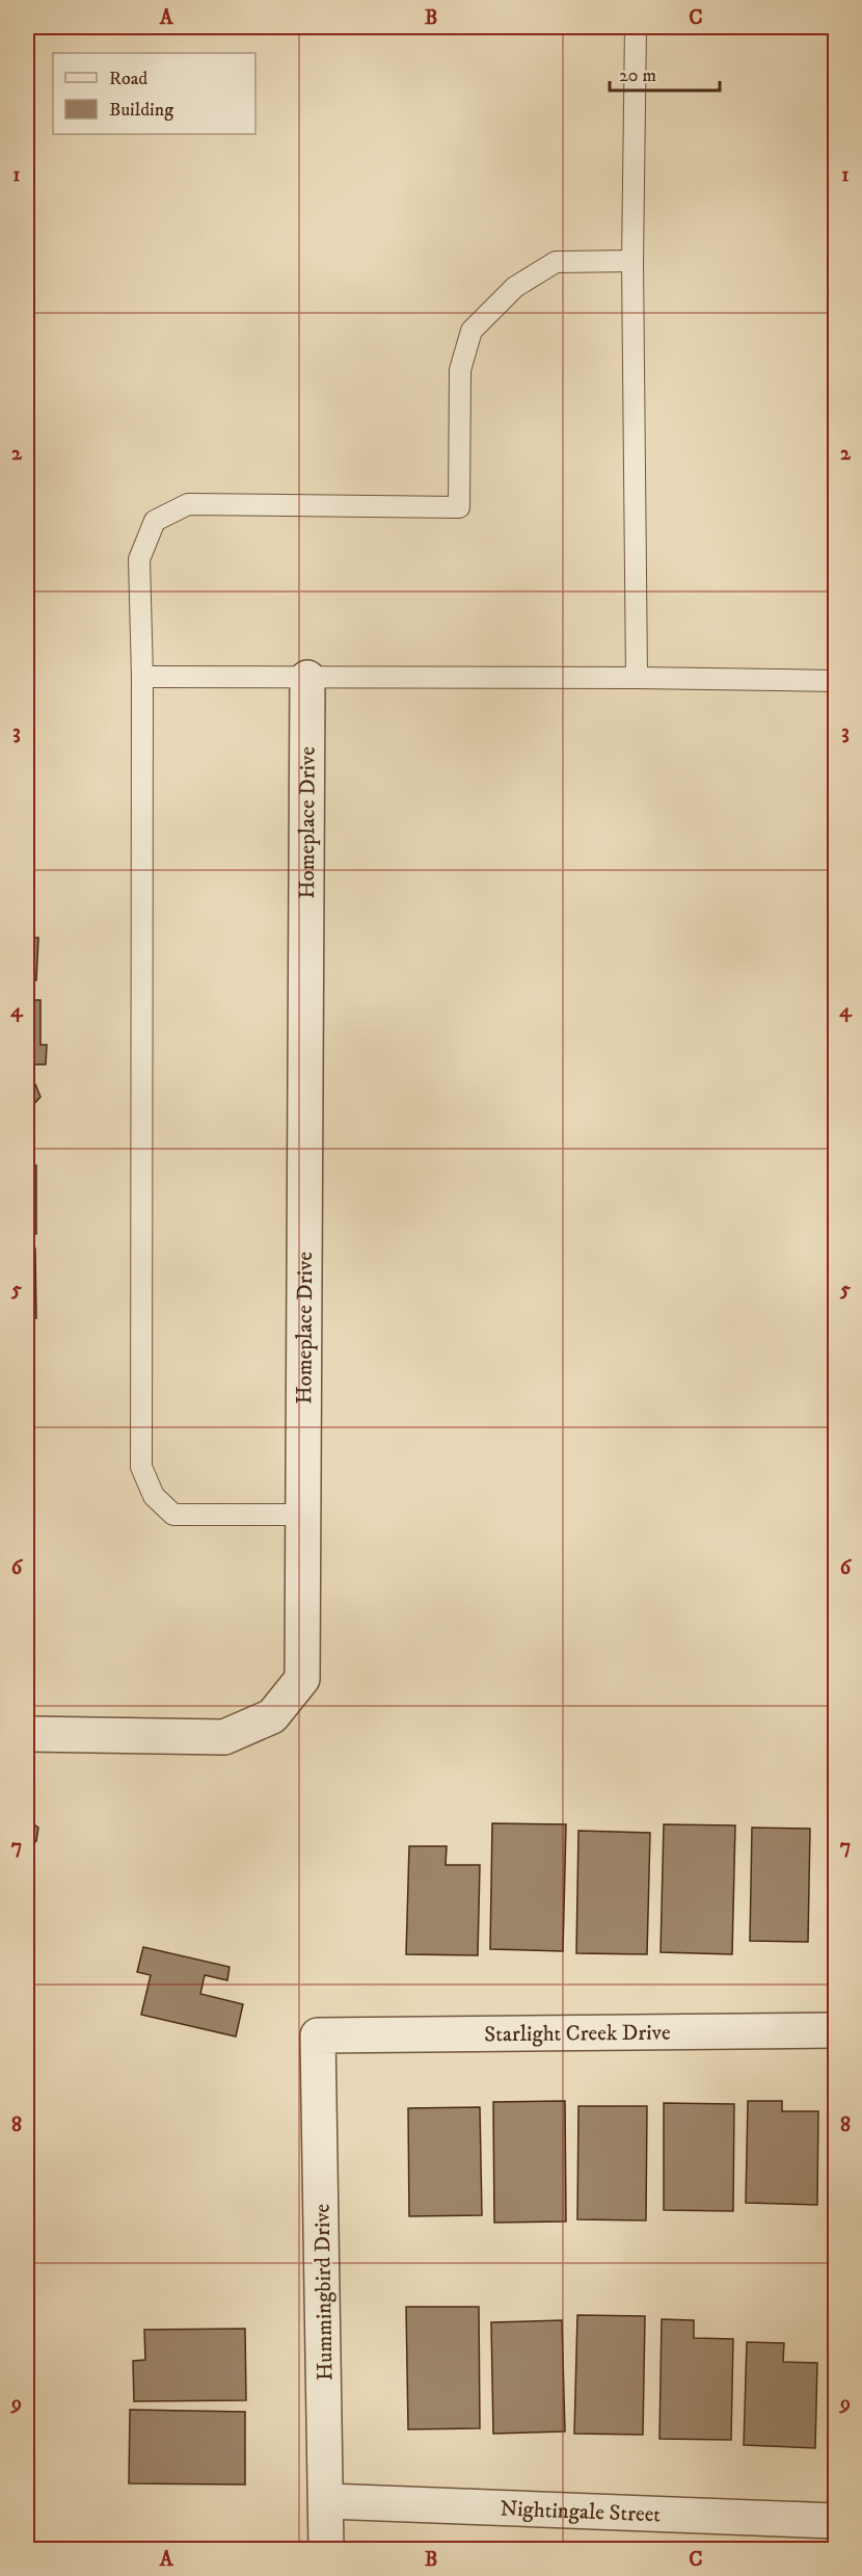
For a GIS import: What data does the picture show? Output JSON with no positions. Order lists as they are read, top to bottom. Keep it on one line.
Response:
{"streets":{"street":["Homeplace Drive","Starlight Creek Drive","Hummingbird Drive","Nightingale Street"]},"crossings":[["Starlight Creek Drive","Hummingbird Drive"],["Hummingbird Drive","Nightingale Street"]],"legend":["Road","Building"],"scale_bar":"20 m","grid":{"columns":["A","B","C"],"rows":["1","2","3","4","5","6","7","8","9"]}}
